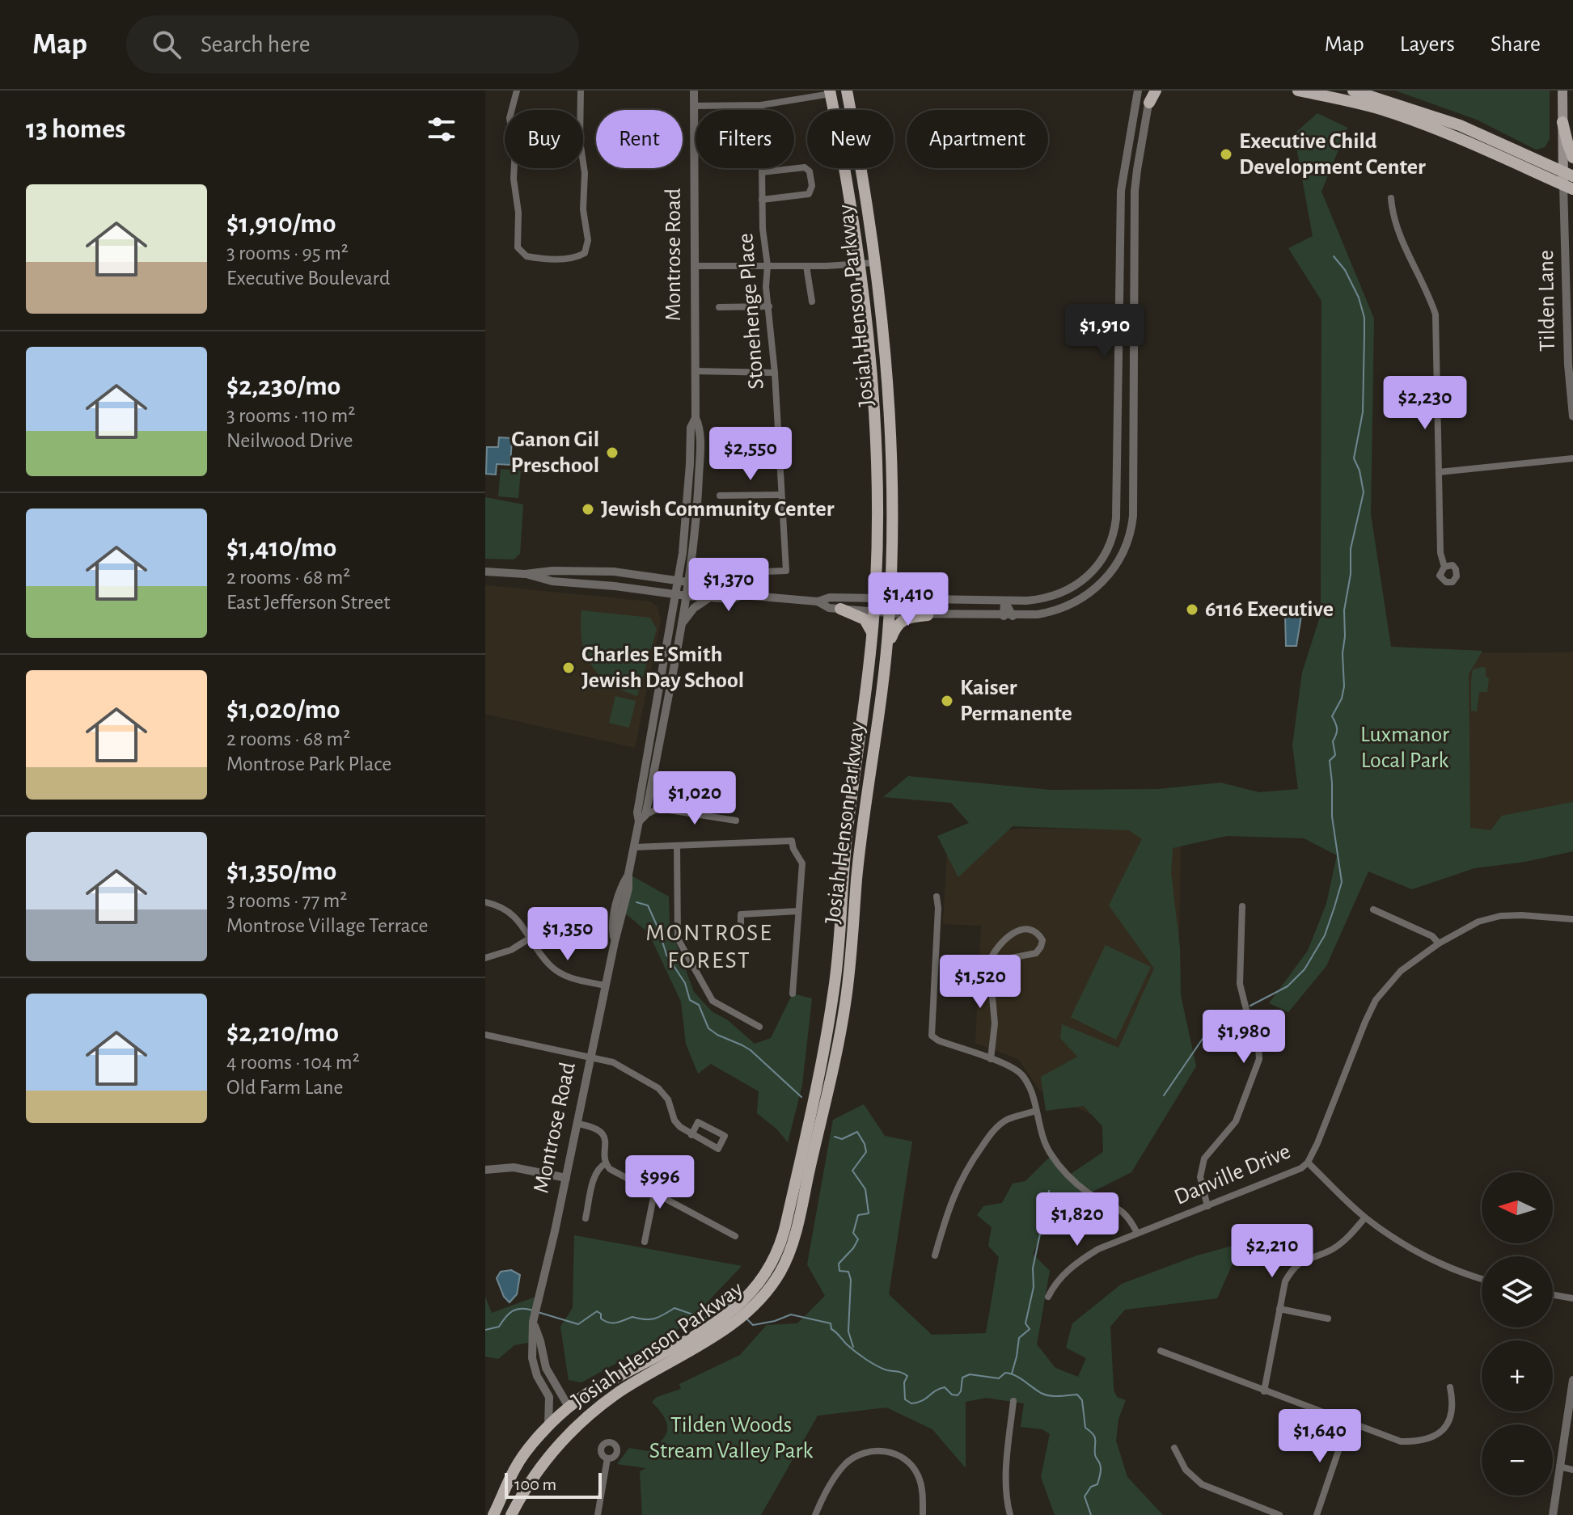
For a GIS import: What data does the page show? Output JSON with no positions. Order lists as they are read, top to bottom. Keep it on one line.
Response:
{"streets":{"main road":["Josiah Henson Parkway"],"street":["Montrose Road","Tilden Lane","Stonehenge Place","Danville Drive"]},"crossings":[["Montrose Road","Josiah Henson Parkway"]],"districts":["MONTROSE FOREST"],"parks":["Luxmanor Local Park","Tilden Woods Stream Valley Park"],"places":["Executive Child Development Center","Ganon Gil Preschool","Jewish Community Center","6116 Executive","Charles E Smith Jewish Day School","Kaiser Permanente"],"scale_bar":"100 m","north":"left","page":{"header":"Map","search":"Search here","nav":["Map","Layers","Share"],"heading":"13 homes","chip":["Buy","Rent","Filters","New","Apartment"],"list":[{"name":"$1,910/mo","note":"3 rooms · 95 m² · Executive Boulevard"},{"name":"$2,230/mo","note":"3 rooms · 110 m² · Neilwood Drive"},{"name":"$1,410/mo","note":"2 rooms · 68 m² · East Jefferson Street"},{"name":"$1,020/mo","note":"2 rooms · 68 m² · Montrose Park Place"},{"name":"$1,350/mo","note":"3 rooms · 77 m² · Montrose Village Terrace"},{"name":"$2,210/mo","note":"4 rooms · 104 m² · Old Farm Lane"}],"price":["$1,910","$2,230","$2,550","$1,370","$1,410","$1,020","$1,350","$1,520","$1,980","$996","$1,820","$2,210","$1,640"],"map_buttons":["+","−"],"scale":"100 m"}}
